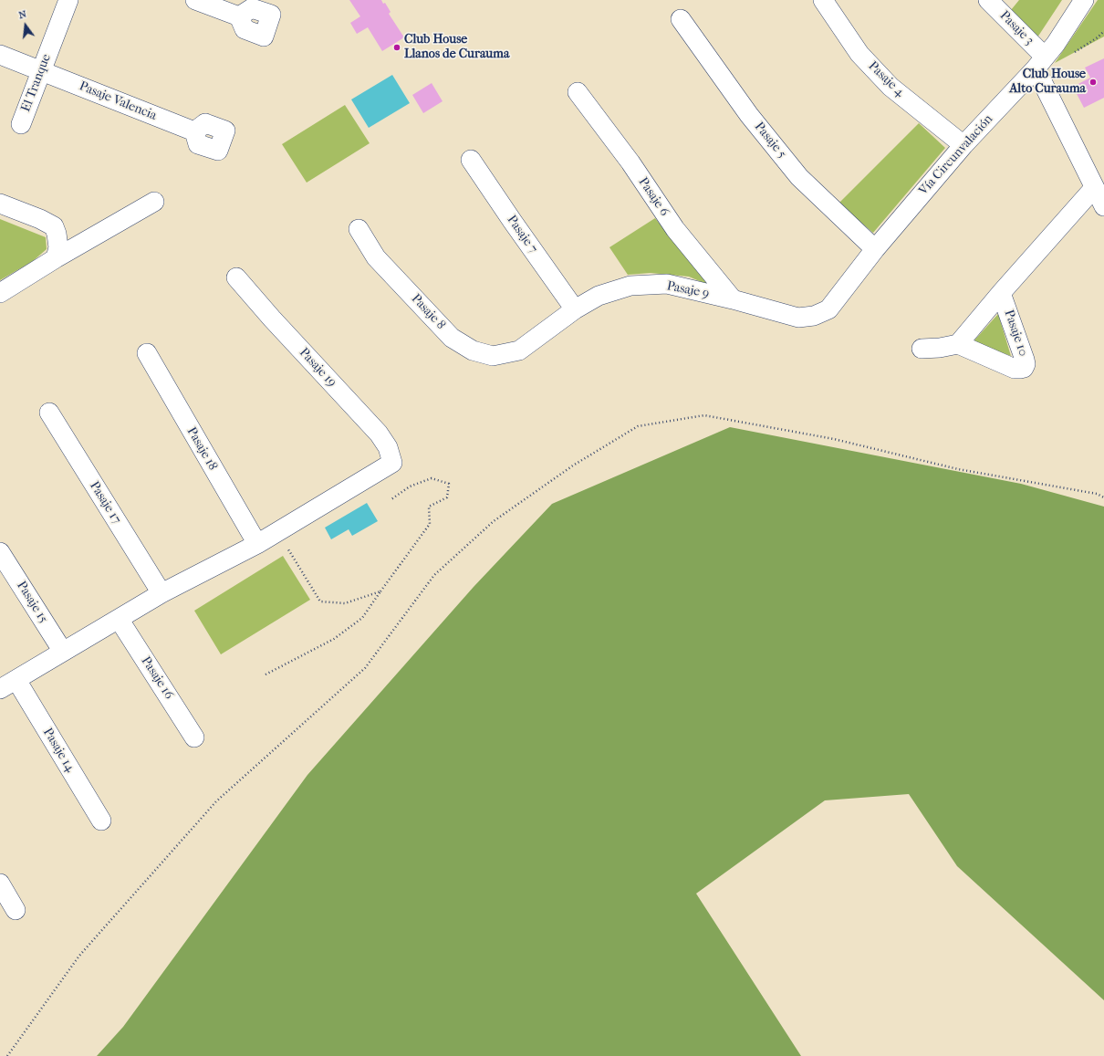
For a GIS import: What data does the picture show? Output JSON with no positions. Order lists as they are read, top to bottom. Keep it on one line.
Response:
{"streets":{"street":["Pasaje 3","Pasaje 4","El Tranque","Pasaje Valencia","Pasaje 5","Vía Circunvalación","Pasaje 6","Pasaje 7","Pasaje 9","Pasaje 8","Pasaje 10","Pasaje 19","Pasaje 18","Pasaje 17","Pasaje 15","Pasaje 16","Pasaje 14"]},"crossings":[["Pasaje 3","Vía Circunvalación"],["Pasaje 4","Vía Circunvalación"],["El Tranque","Pasaje Valencia"],["Pasaje 5","Vía Circunvalación"],["Vía Circunvalación","Pasaje 9"],["Pasaje 6","Pasaje 9"],["Pasaje 7","Pasaje 9"],["Pasaje 9","Pasaje 8"]],"places":["Club House Llanos de Curauma","Club House Alto Curauma"],"north":"top"}
